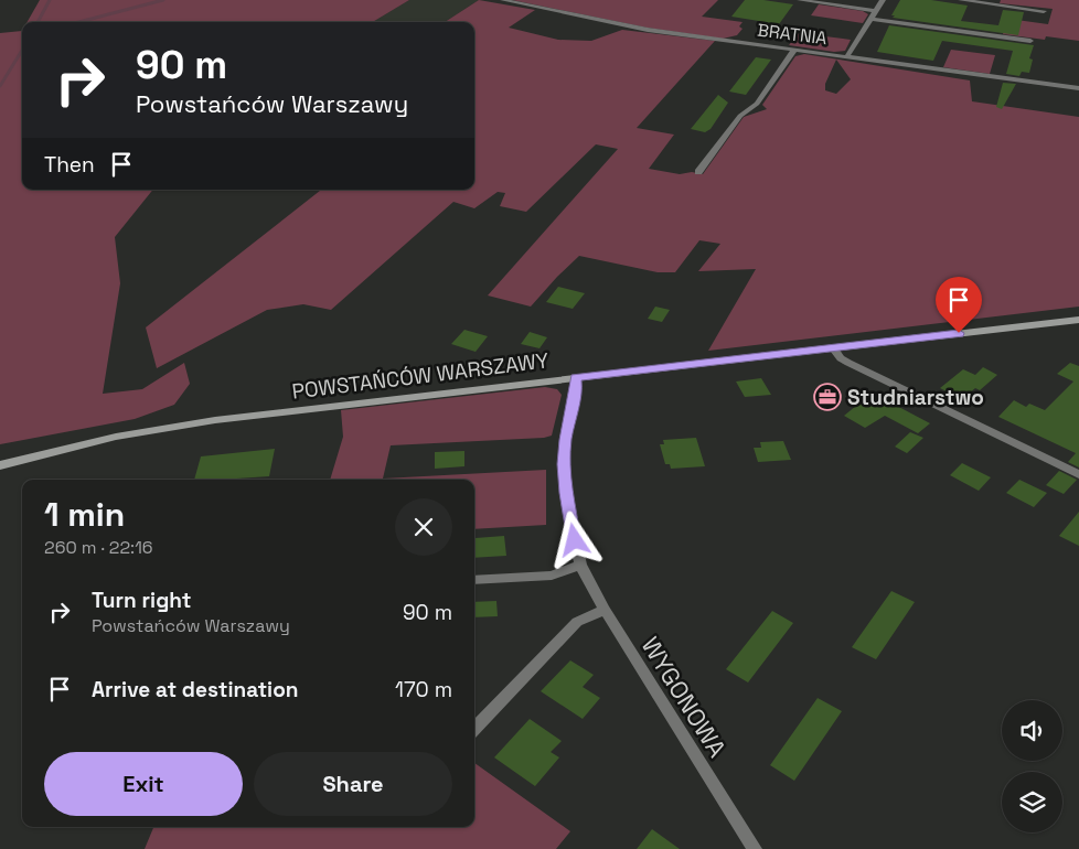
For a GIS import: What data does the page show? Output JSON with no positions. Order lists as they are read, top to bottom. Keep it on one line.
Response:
{"streets":{"street":["BRATNIA","POWSTAŃCÓW WARSZAWY","WYGONOWA"]},"crossings":[["POWSTAŃCÓW WARSZAWY","WYGONOWA"]],"places":{"office":["Studniarstwo"]},"page":{"turn":["90 m","Powstańców Warszawy"],"then":"Then","heading":["1 min","260 m · 22:16"],"list":[{"name":"Turn right","note":"Powstańców Warszawy","value":"90 m"},{"name":"Arrive at destination","value":"170 m"}],"buttons":["Exit","Share"]}}
